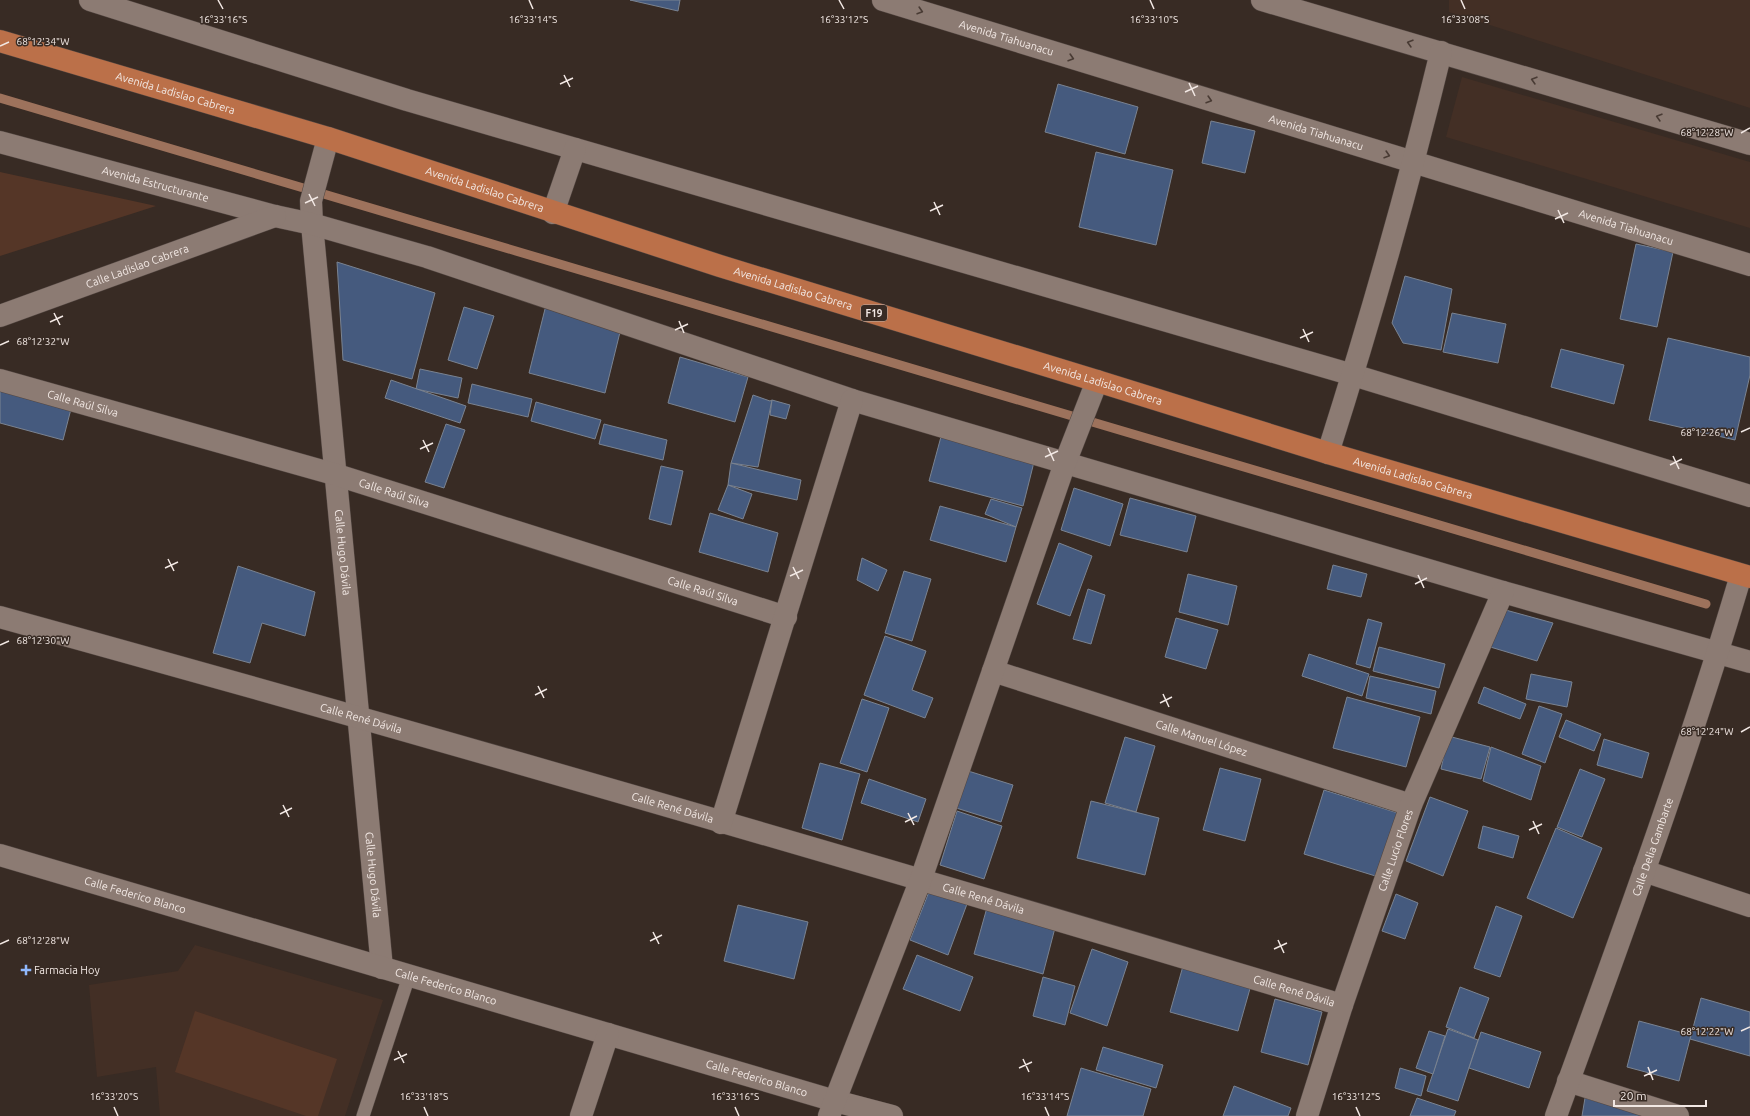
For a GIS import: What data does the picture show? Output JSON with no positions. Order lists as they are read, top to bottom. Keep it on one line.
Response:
{"streets":{"highway":["Avenida Ladislao Cabrera","F19"],"street":["Avenida Tiahuanacu","Avenida Estructurante","Calle Ladislao Cabrera","Calle Raúl Silva","Calle Hugo Dávila","Calle René Dávila","Calle Manuel López","Calle Delia Gambarte","Calle Lucio Flores","Calle Federico Blanco"]},"crossings":[["Avenida Ladislao Cabrera","Calle Hugo Dávila"],["Avenida Ladislao Cabrera","Calle Delia Gambarte"],["Avenida Estructurante","Calle Ladislao Cabrera"],["Avenida Estructurante","Calle Hugo Dávila"],["Avenida Estructurante","Calle Delia Gambarte"],["Avenida Estructurante","Calle Lucio Flores"],["Calle Raúl Silva","Calle Hugo Dávila"],["Calle Hugo Dávila","Calle René Dávila"],["Calle Hugo Dávila","Calle Federico Blanco"],["Calle René Dávila","Calle Lucio Flores"],["Calle Manuel López","Calle Lucio Flores"]],"places":{"health":["Farmacia Hoy"]},"scale_bar":"20 m","coordinates":["16°33'16\"S","16°33'14\"S","16°33'12\"S","16°33'10\"S","16°33'08\"S","68°12'34\"W","68°12'28\"W","68°12'32\"W","68°12'26\"W","68°12'30\"W","68°12'24\"W","68°12'22\"W","16°33'20\"S","16°33'18\"S"]}
